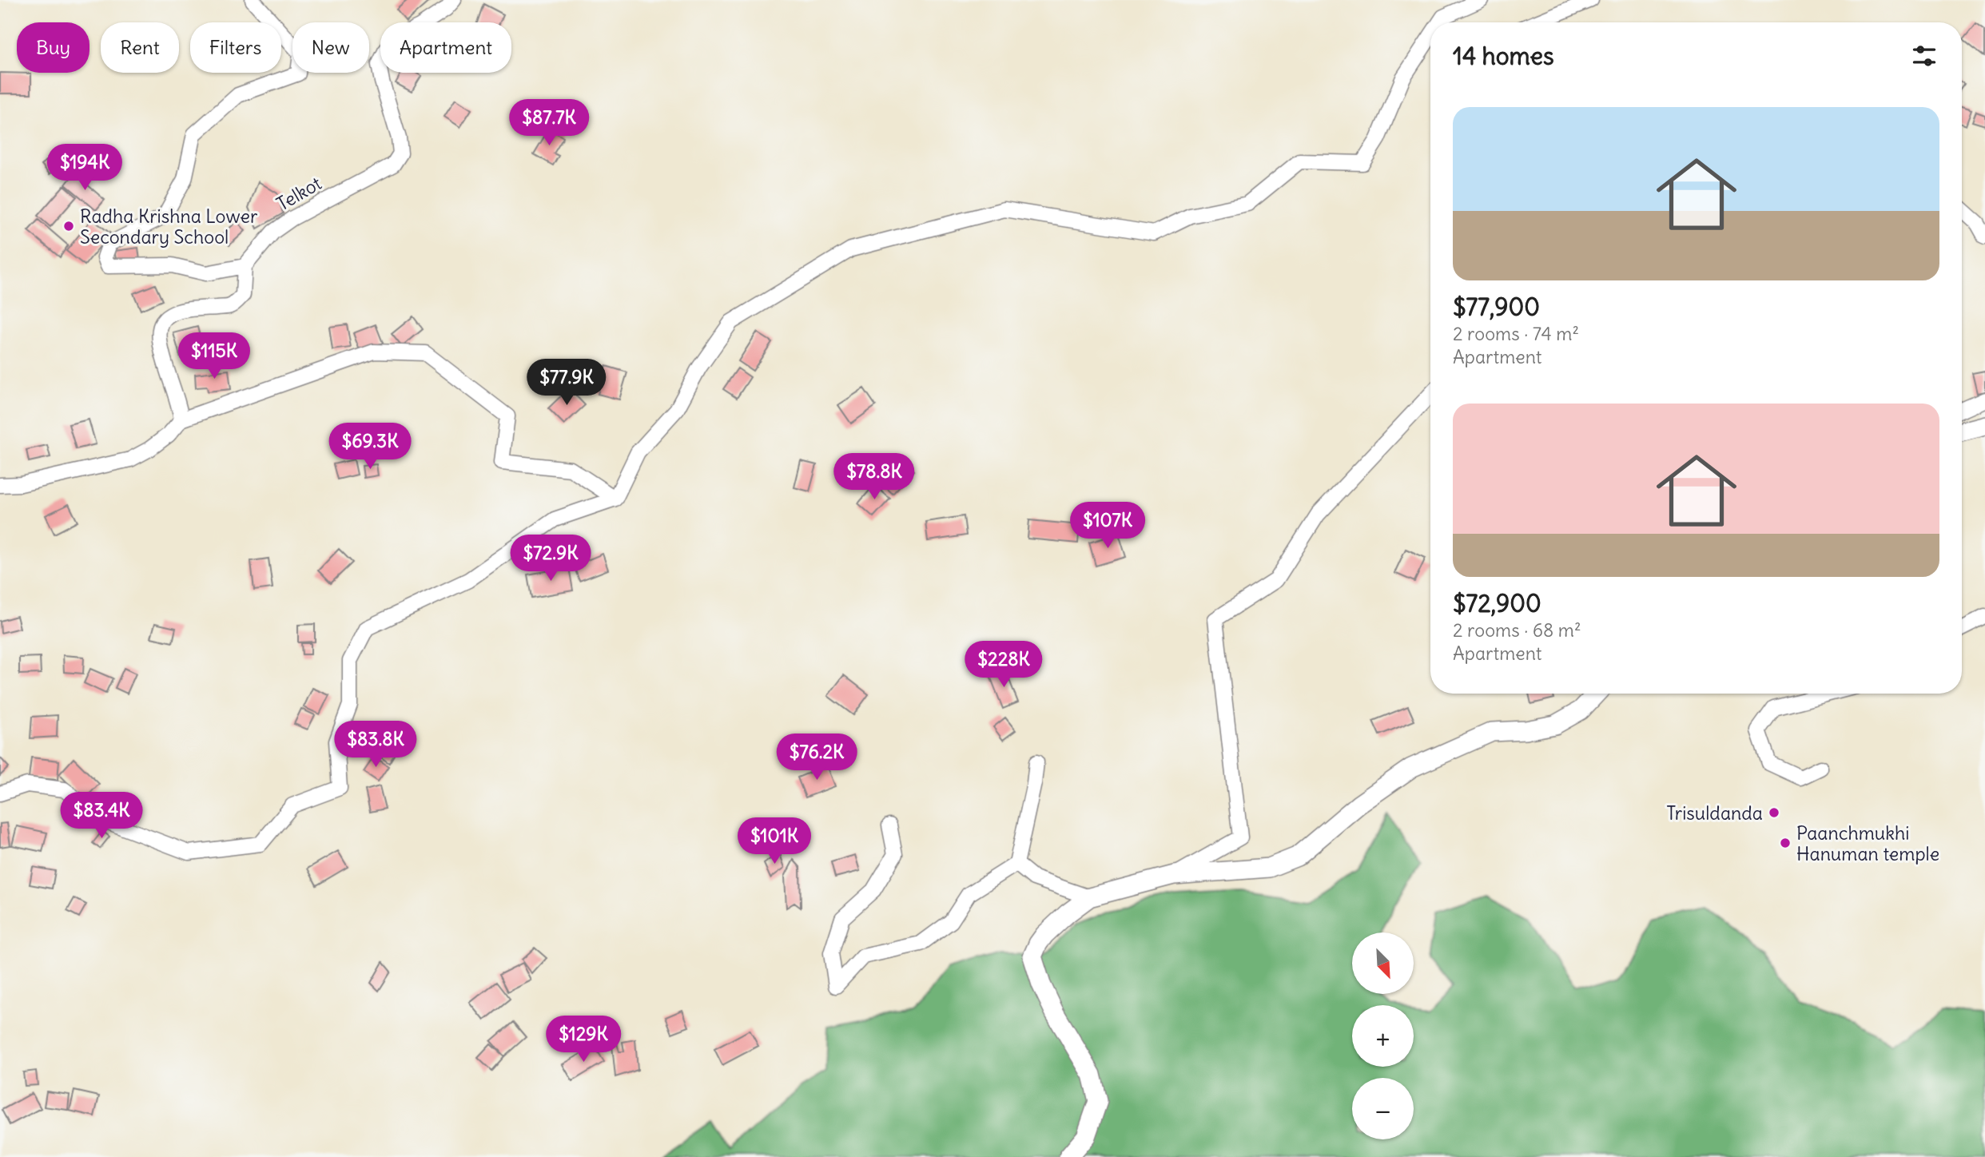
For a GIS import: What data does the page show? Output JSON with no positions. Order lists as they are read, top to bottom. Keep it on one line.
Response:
{"streets":{"street":["Telkot"]},"places":["Radha Krishna Lower Secondary School","Trisuldanda","Paanchmukhi Hanuman temple"],"north":"bottom right","page":{"chip":["Buy","Rent","Filters","New","Apartment"],"heading":"14 homes","list":[{"name":"$77,900","note":"2 rooms · 74 m² · Apartment"},{"name":"$72,900","note":"2 rooms · 68 m² · Apartment"}],"price":["$87.7K","$194K","$115K","$77.9K","$69.3K","$78.8K","$107K","$72.9K","$228K","$83.8K","$76.2K","$83.4K","$101K","$129K"],"map_buttons":["+","−"]}}
